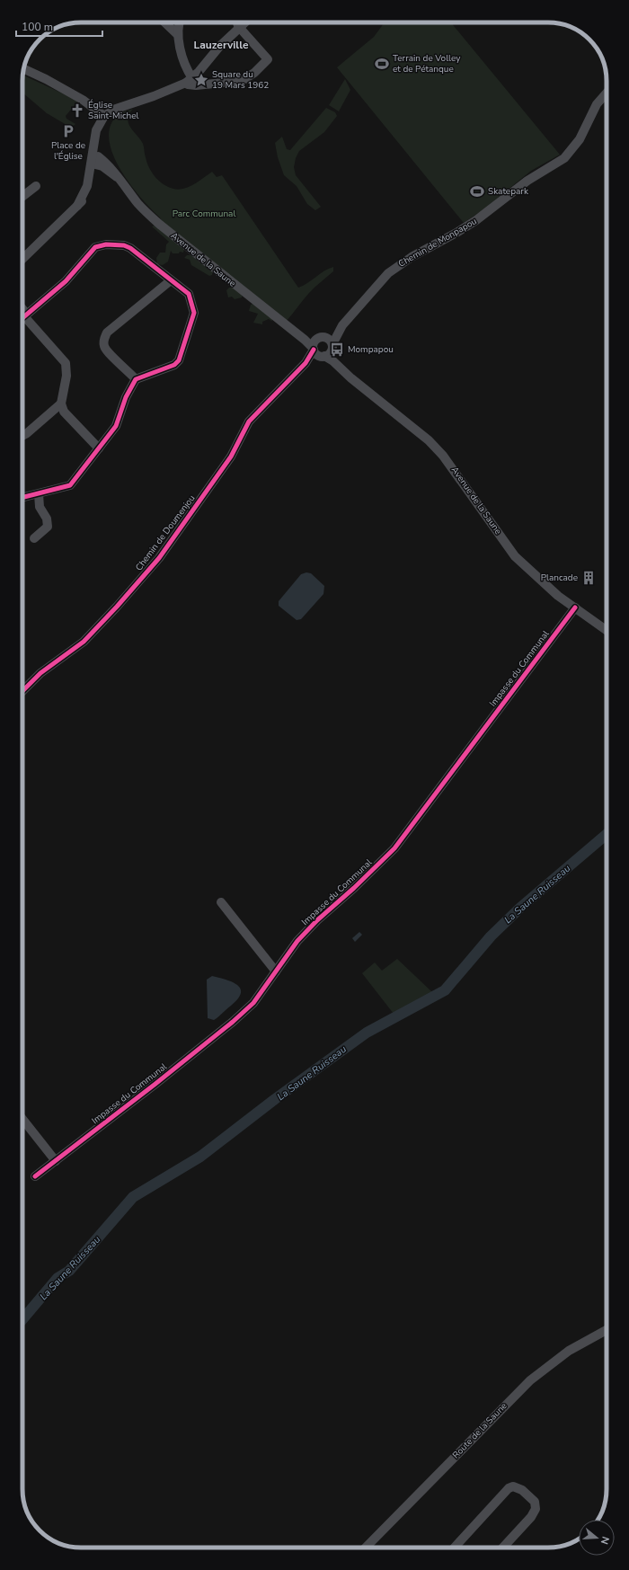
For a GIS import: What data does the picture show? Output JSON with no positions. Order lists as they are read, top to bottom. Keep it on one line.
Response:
{"streets":{"street":["Chemin de Monpapou","Avenue de la Saune","Chemin de Doumenjou","Impasse du Communal","Route de la Saune"]},"crossings":[["Chemin de Monpapou","Avenue de la Saune"],["Chemin de Monpapou","Chemin de Doumenjou"],["Avenue de la Saune","Chemin de Doumenjou"],["Avenue de la Saune","Impasse du Communal"]],"districts":["Lauzerville"],"water":["La Saune Ruisseau"],"parks":["Parc Communal"],"places":{"sports":["Terrain de Volley et de Pétanque","Skatepark"],"place":["Square du 19 Mars 1962"],"church":["Église Saint-Michel"],"parking":["Place de l'Église"],"bus stop":["Mompapou"],"building":["Plancade"]},"scale_bar":"100 m","north":"right"}
